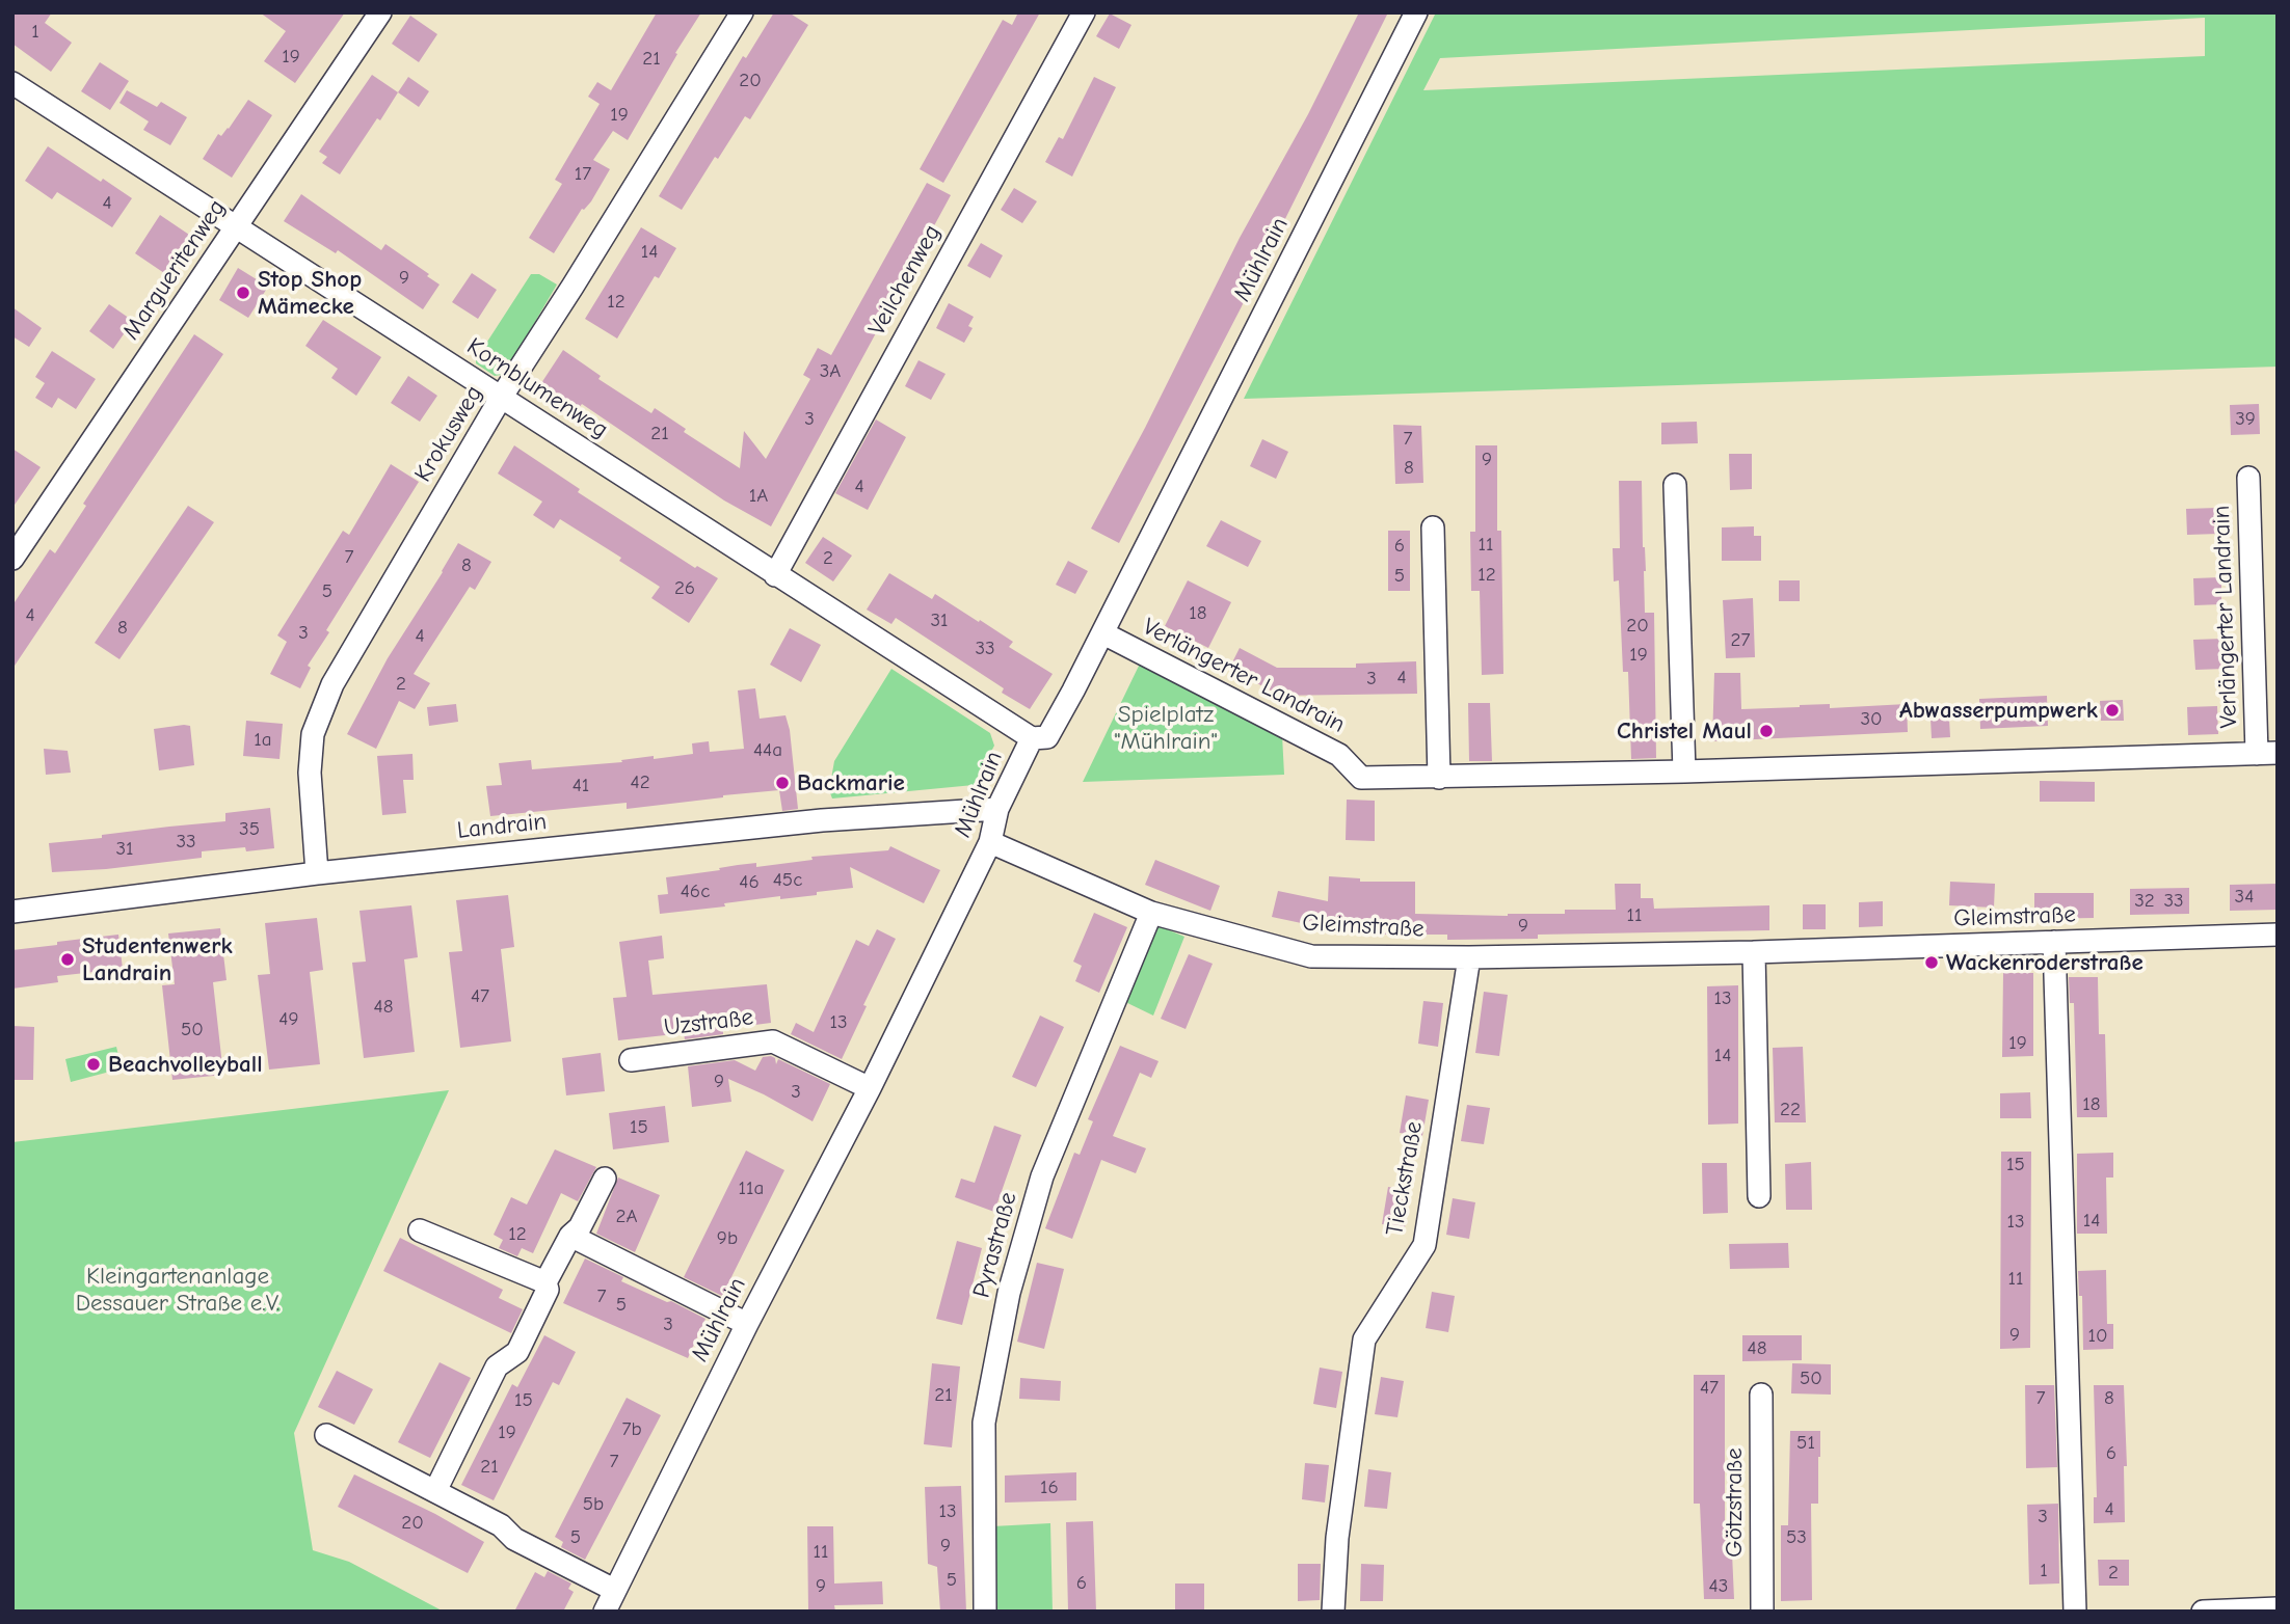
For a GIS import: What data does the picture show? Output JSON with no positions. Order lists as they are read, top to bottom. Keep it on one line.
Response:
{"streets":{"street":["Mühlrain","Margueritenweg","Veilchenweg","Kornblumenweg","Krokusweg","Verlängerter Landrain","Landrain","Gleimstraße","Uzstraße","Tieckstraße","Pyrastraße","Götzstraße"]},"crossings":[["Mühlrain","Kornblumenweg"],["Mühlrain","Verlängerter Landrain"],["Mühlrain","Landrain"],["Mühlrain","Gleimstraße"],["Mühlrain","Uzstraße"],["Margueritenweg","Kornblumenweg"],["Veilchenweg","Kornblumenweg"],["Kornblumenweg","Krokusweg"],["Krokusweg","Landrain"],["Gleimstraße","Tieckstraße"],["Gleimstraße","Pyrastraße"]],"parks":["Spielplatz \"Mühlrain\"","Kleingartenanlage Dessauer Straße e.V."],"places":["Stop Shop Mämecke","Abwasserpumpwerk","Christel Maul","Backmarie","Studentenwerk Landrain","Wackenroderstraße","Beachvolleyball"],"house_numbers":["1","19","21","20","19","17","4","14","9","12","3A","3","39","21","7","9","8","4","1A","11","6","7","2","8","12","5","26","5","18","4","31","20","8","3","4","27","33","19","4","3","2","30","1a","44a","42","41","35","33","31","45c","46","46c","34","32","33","11","9","47","13","48","49","13","50","19","14","9","3","18","22","15","15","11a","2A","14","13","12","9b","11","7","5","3","9","10","48","50","47","21","7","8","15","7b","19","51","6","7","21","16","5b","4","13","3","20","5","53","9","11","1","2","5","6","9","43"]}
